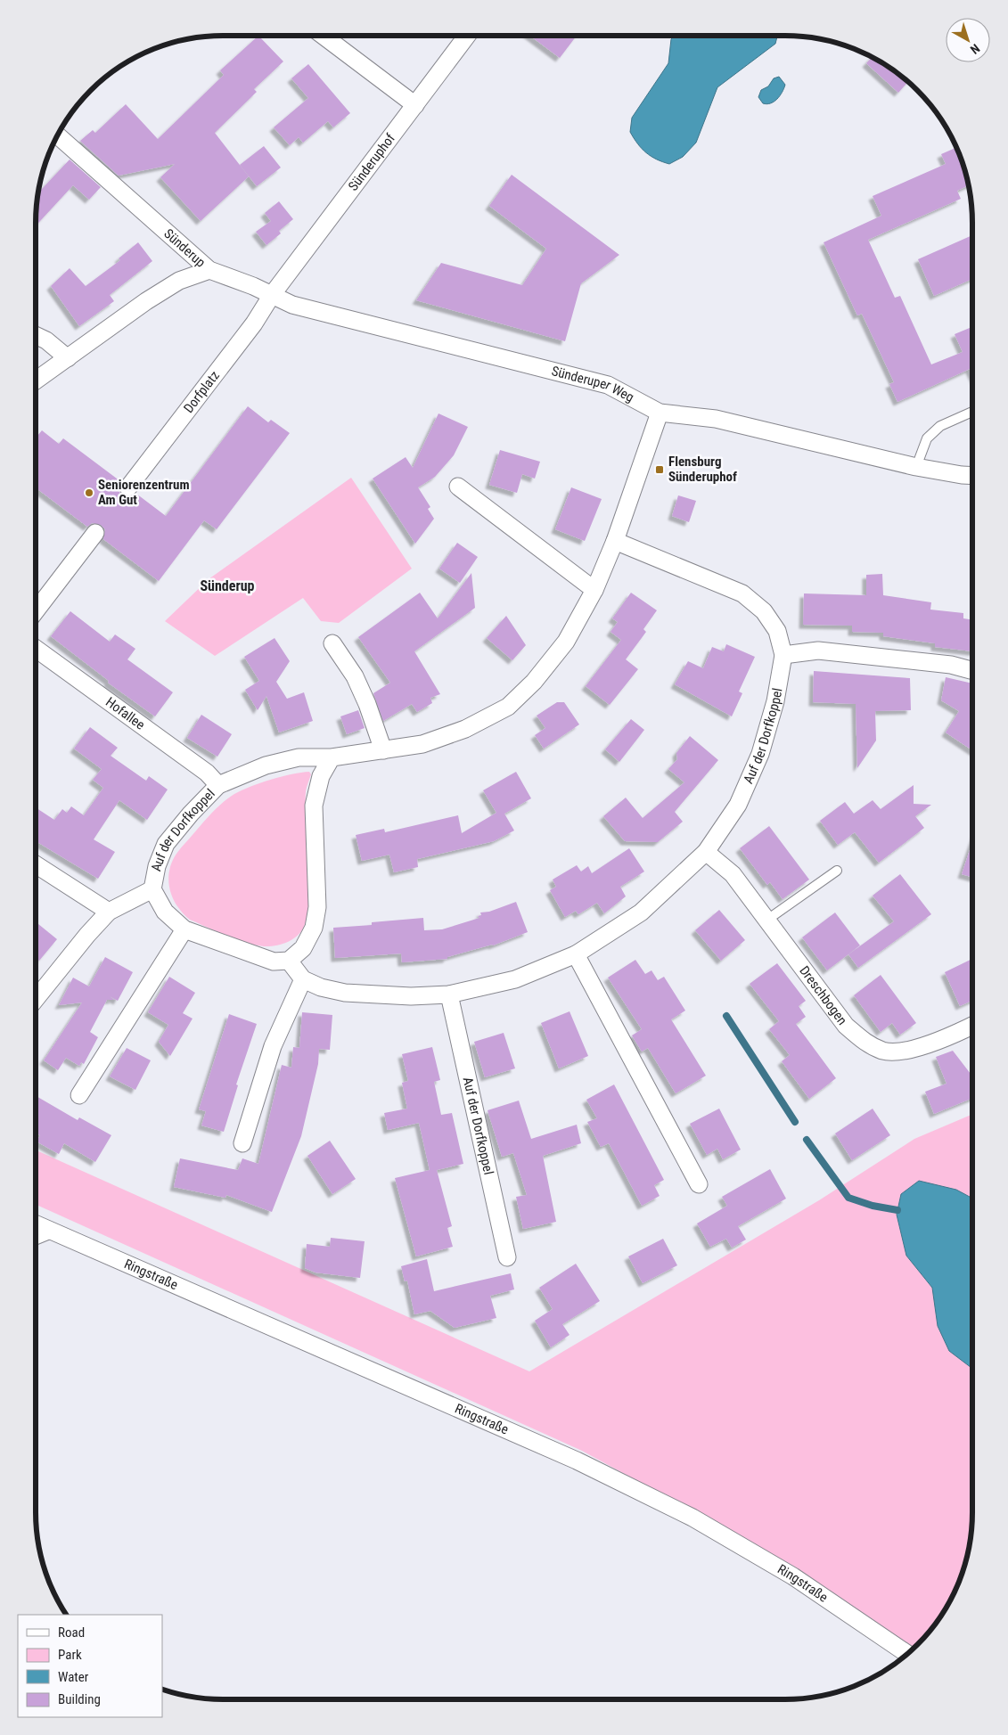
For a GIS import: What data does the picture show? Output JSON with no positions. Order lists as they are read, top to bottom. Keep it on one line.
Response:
{"streets":{"street":["Sünderuphof","Sünderup","Sünderuper Weg","Dorfplatz","Hofallee","Auf der Dorfkoppel","Dreschbogen","Ringstraße"]},"crossings":[["Sünderuphof","Sünderuper Weg"],["Sünderuphof","Dorfplatz"],["Sünderup","Sünderuper Weg"],["Sünderuper Weg","Dorfplatz"],["Sünderuper Weg","Auf der Dorfkoppel"],["Hofallee","Auf der Dorfkoppel"],["Auf der Dorfkoppel","Dreschbogen"]],"districts":["Sünderup"],"places":{"transit":["Flensburg Sünderuphof"],"other":["Seniorenzentrum Am Gut"]},"legend":["Road","Park","Water","Building"],"north":"bottom right"}
